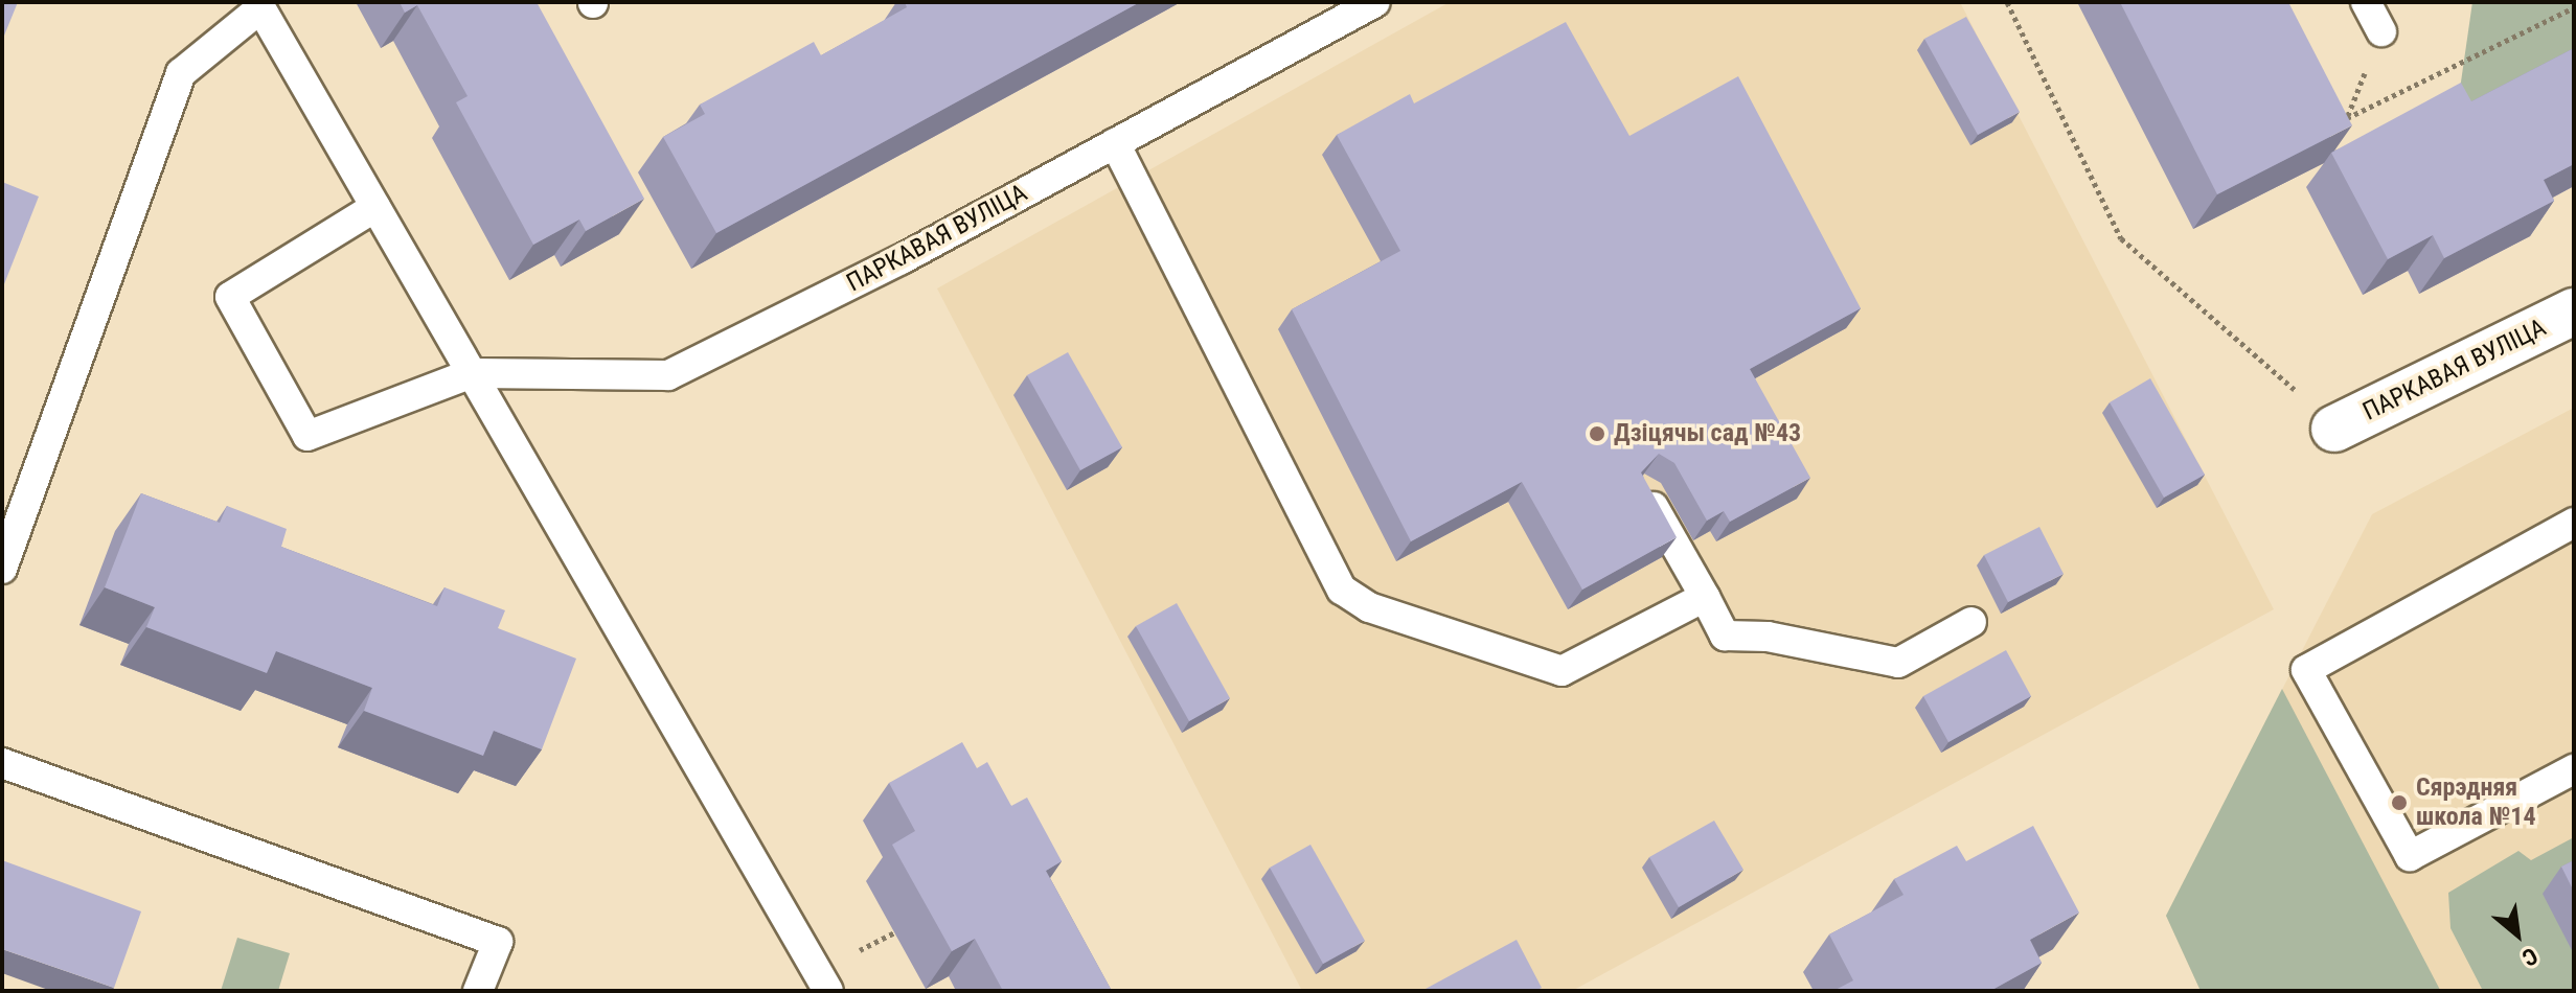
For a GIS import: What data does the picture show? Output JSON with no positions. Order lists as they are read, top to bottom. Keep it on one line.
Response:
{"streets":{"street":["ПАРКАВАЯ ВУЛІЦА"]},"places":["Дзіцячы сад №43","Сярэдняя школа №14"],"north":"bottom right"}
